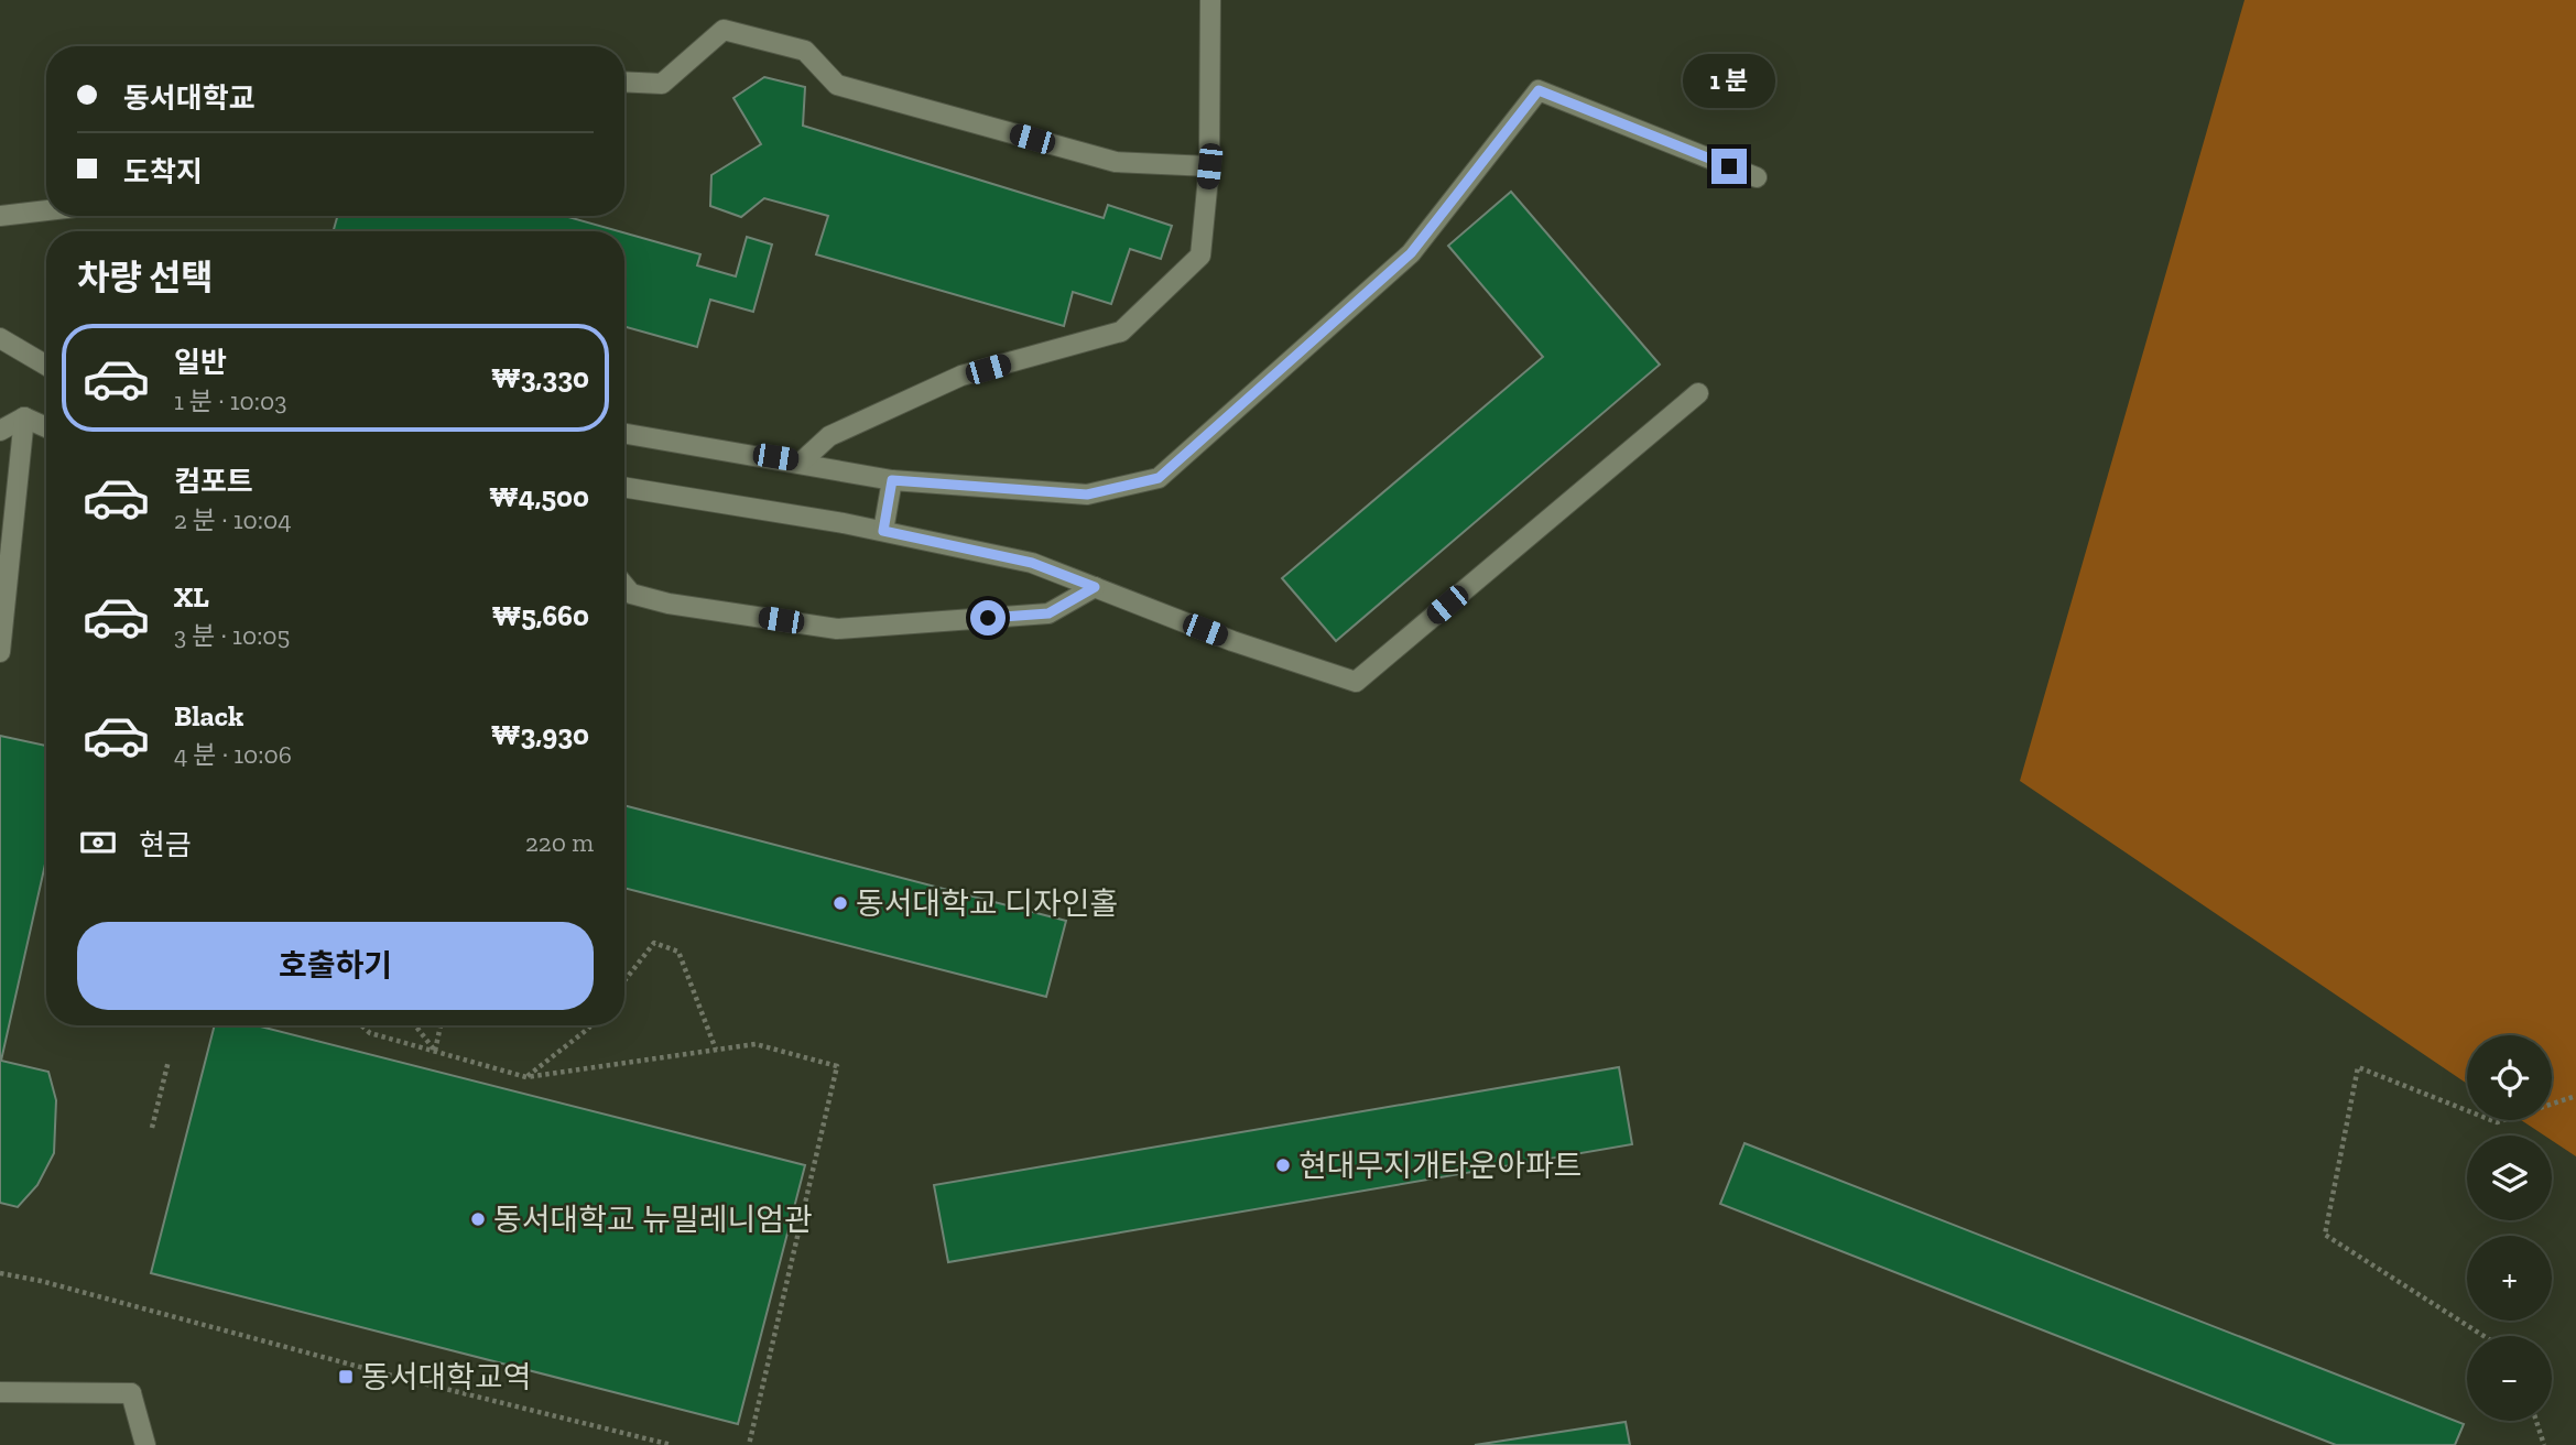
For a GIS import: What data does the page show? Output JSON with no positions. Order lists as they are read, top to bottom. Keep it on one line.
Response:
{"places":{"other":["동서대학교 디자인홀","현대무지개타운아파트","동서대학교 뉴밀레니엄관"],"transit":["동서대학교역"]},"page":{"banner":["동서대학교","도착지"],"bubble":"1 분","heading":"차량 선택","list":[{"name":"일반","note":"1 분 · 10:03","value":"₩3,330"},{"name":"컴포트","note":"2 분 · 10:04","value":"₩4,500"},{"name":"XL","note":"3 분 · 10:05","value":"₩5,660"},{"name":"Black","note":"4 분 · 10:06","value":"₩3,930"}],"pay":["현금","220 m"],"buttons":"호출하기","map_buttons":["+","−"]}}
